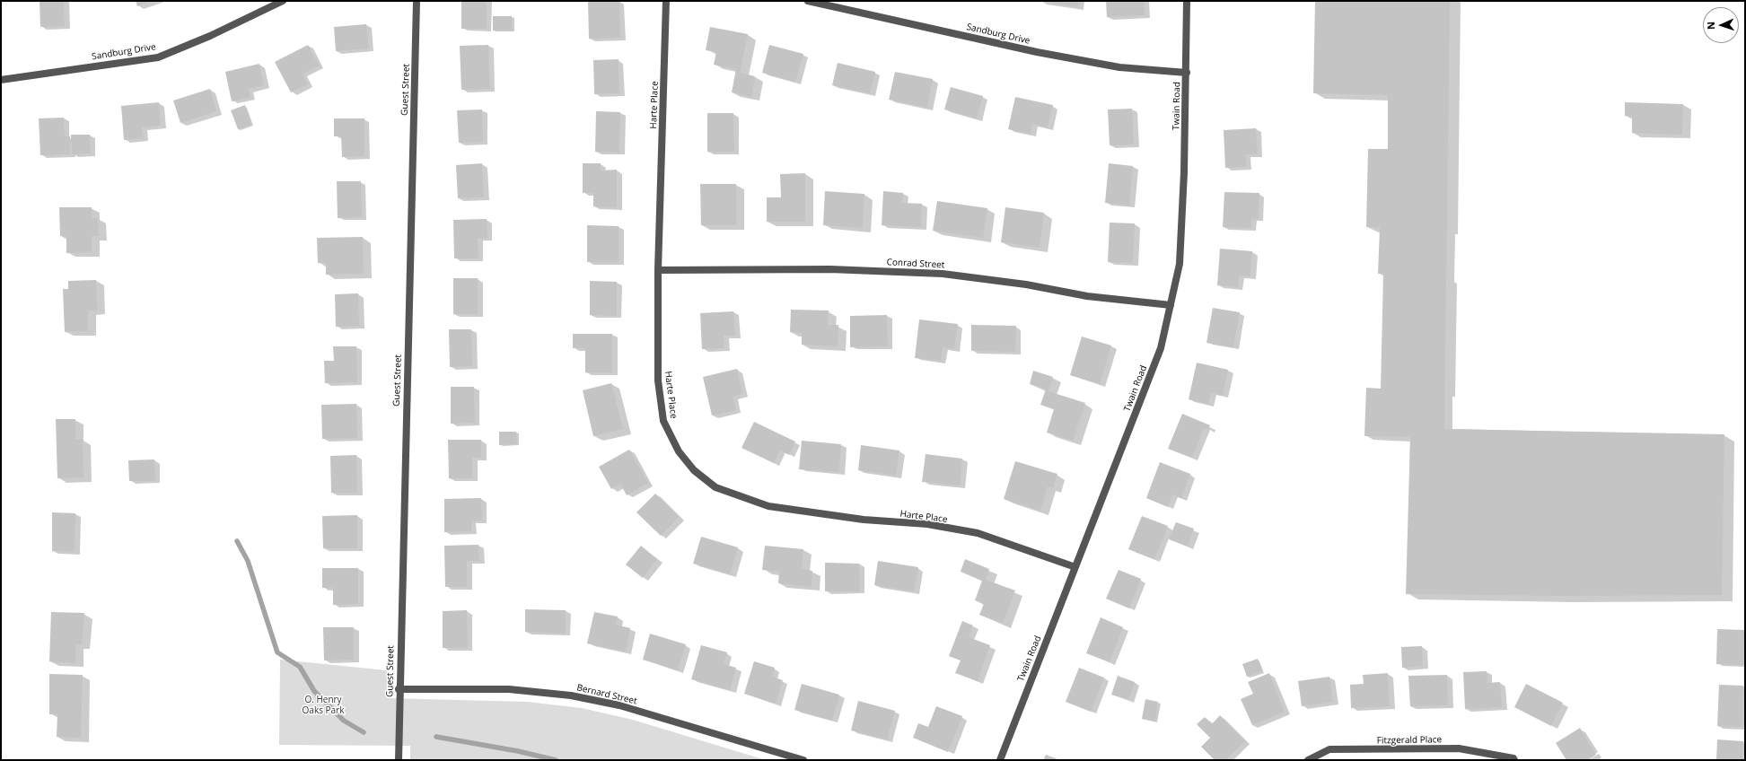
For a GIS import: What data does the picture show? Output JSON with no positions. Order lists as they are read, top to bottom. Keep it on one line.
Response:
{"streets":{"street":["Sandburg Drive","Guest Street","Harte Place","Twain Road","Conrad Street","Bernard Street","Fitzgerald Place"]},"crossings":[["Sandburg Drive","Twain Road"],["Guest Street","Bernard Street"],["Harte Place","Twain Road"],["Harte Place","Conrad Street"],["Twain Road","Conrad Street"]],"parks":["O. Henry Oaks Park"],"north":"left"}
